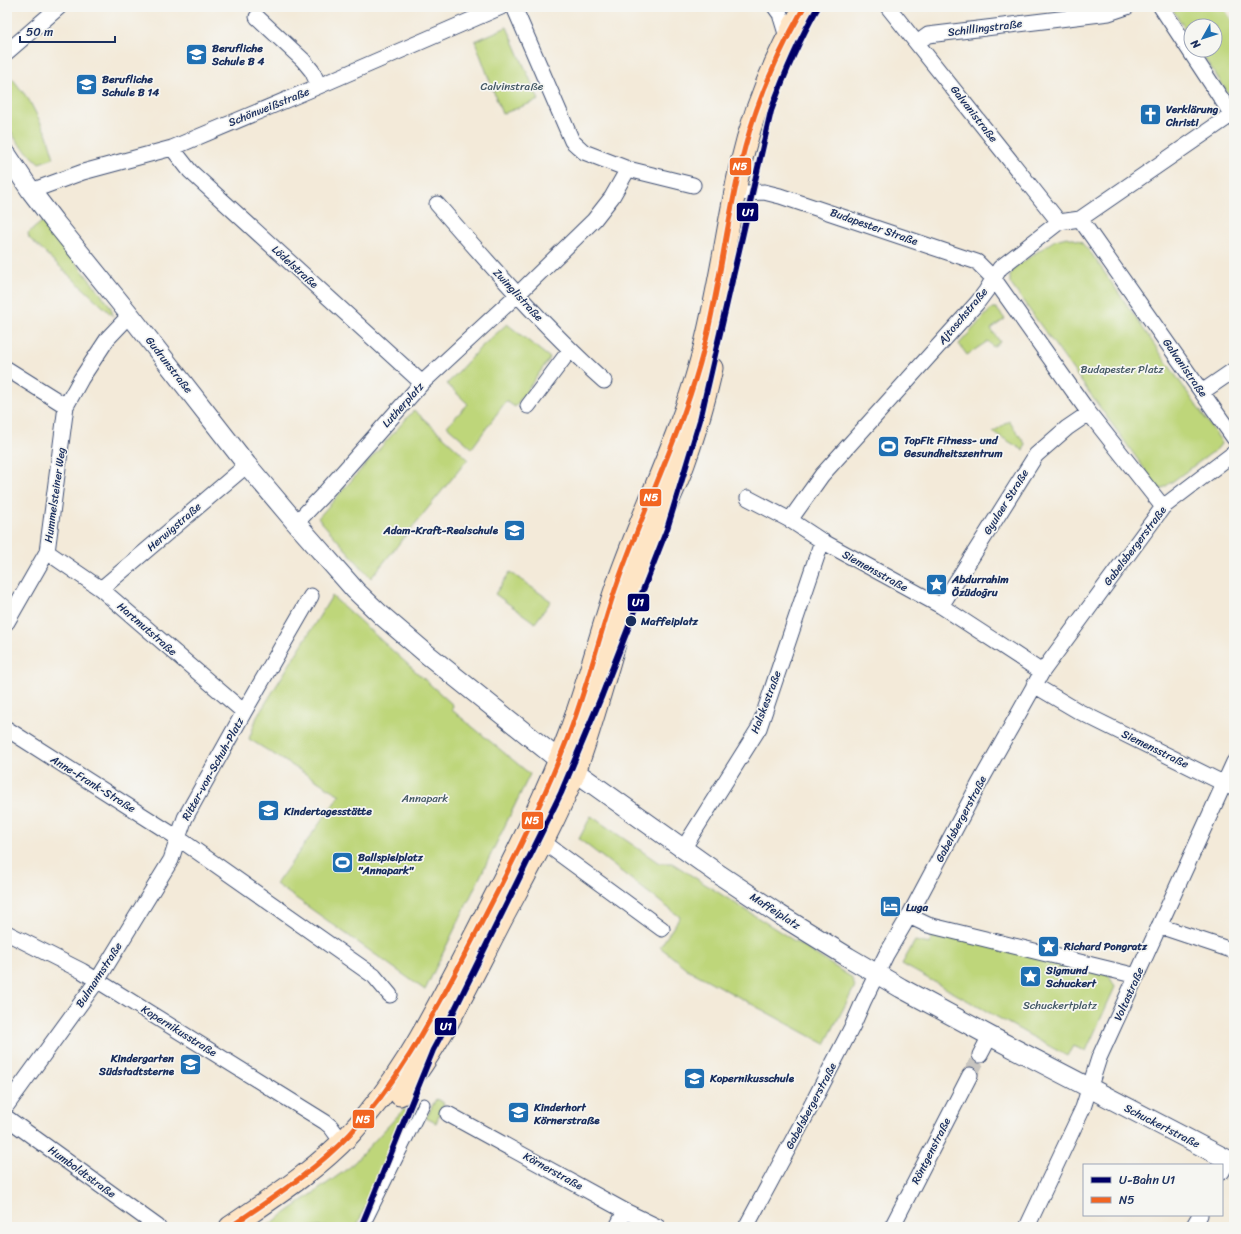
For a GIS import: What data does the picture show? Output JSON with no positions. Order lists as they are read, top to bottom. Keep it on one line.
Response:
{"streets":{"street":["Schillingstraße","Schönweißstraße","Galvanistraße","Budapester Straße","Lödelstraße","Zwinglistraße","Ajtoschstraße","Gudrunstraße","Lutherplatz","Hummelsteiner Weg","Gyulaer Straße","Herwigstraße","Gabelsbergerstraße","Siemensstraße","Hartmutstraße","Halskestraße","Ritter-von-Schuh-Platz","Anne-Frank-Straße","Maffeiplatz","Bulmannstraße","Voltastraße","Kopernikusstraße","Schuckertstraße","Röntgenstraße","Körnerstraße","Humboldtstraße"]},"crossings":[["Schillingstraße","Galvanistraße"],["Schönweißstraße","Lödelstraße"],["Schönweißstraße","Gudrunstraße"],["Galvanistraße","Ajtoschstraße"],["Budapester Straße","Ajtoschstraße"],["Lödelstraße","Lutherplatz"],["Zwinglistraße","Lutherplatz"],["Ajtoschstraße","Siemensstraße"],["Gudrunstraße","Lutherplatz"],["Gudrunstraße","Hummelsteiner Weg"],["Gudrunstraße","Herwigstraße"],["Gudrunstraße","Maffeiplatz"],["Hummelsteiner Weg","Hartmutstraße"],["Gyulaer Straße","Siemensstraße"],["Herwigstraße","Hartmutstraße"],["Gabelsbergerstraße","Siemensstraße"],["Gabelsbergerstraße","Maffeiplatz"],["Siemensstraße","Halskestraße"],["Siemensstraße","Voltastraße"],["Hartmutstraße","Ritter-von-Schuh-Platz"],["Halskestraße","Maffeiplatz"],["Ritter-von-Schuh-Platz","Anne-Frank-Straße"],["Ritter-von-Schuh-Platz","Bulmannstraße"],["Anne-Frank-Straße","Bulmannstraße"],["Bulmannstraße","Kopernikusstraße"],["Voltastraße","Schuckertstraße"]],"parks":["Calvinstraße","Budapester Platz","Annapark","Schuckertplatz"],"places":{"school or university":["Berufliche Schule B 4","Berufliche Schule B 14","Adam-Kraft-Realschule","Kindertagesstätte","Kindergarten Südstadtsterne","Kopernikusschule","Kinderhort Körnerstraße"],"church":["Verklärung Christi"],"sports":["TopFit Fitness- und Gesundheitszentrum","Ballspielplatz \"Annapark\""],"place":["Abdurrahim Özüdoğru","Richard Pongratz","Sigmund Schuckert"],"other":["Maffeiplatz"],"hotel":["Luga"]},"lines":["metro line U1","transit line N5"],"legend":["U-Bahn U1","N5"],"scale_bar":"50 m","north":"bottom left"}
